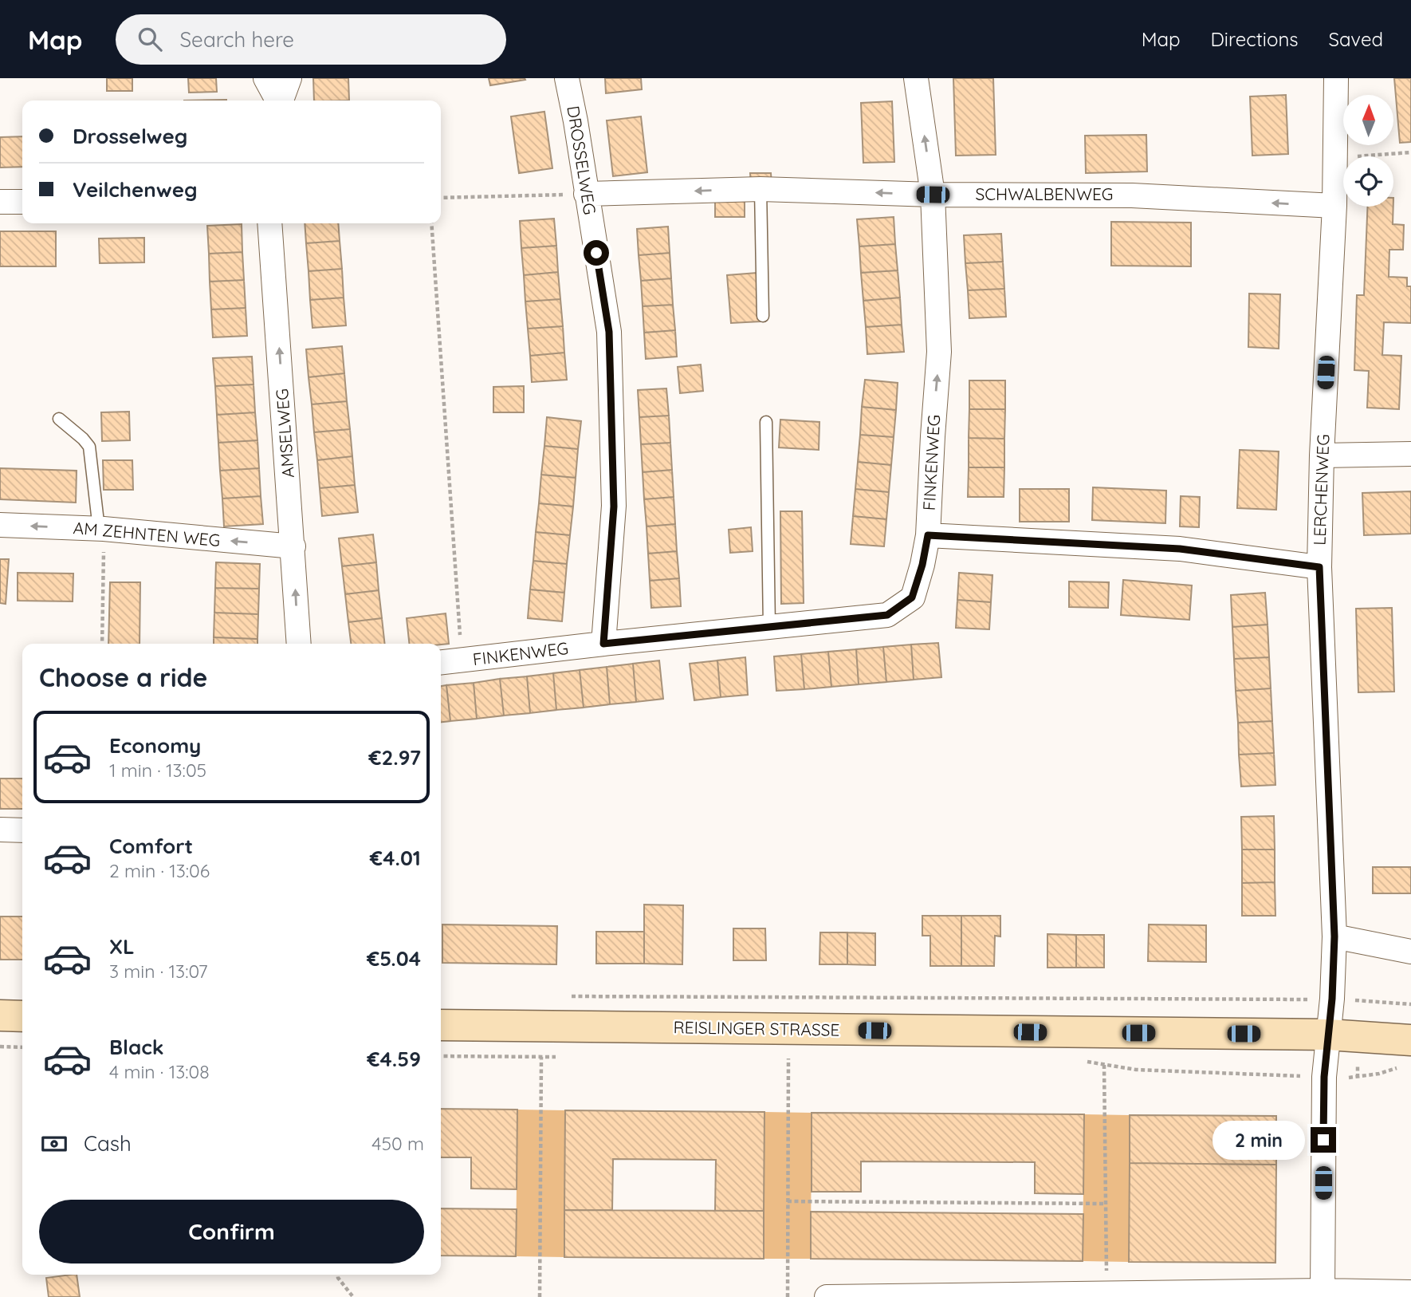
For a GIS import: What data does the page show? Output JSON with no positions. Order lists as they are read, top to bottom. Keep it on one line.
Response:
{"streets":{"street":["DROSSELWEG","SCHWALBENWEG","AMSELWEG","FINKENWEG","LERCHENWEG","AM ZEHNTEN WEG","REISLINGER STRASSE"]},"crossings":[["DROSSELWEG","SCHWALBENWEG"],["DROSSELWEG","FINKENWEG"],["SCHWALBENWEG","FINKENWEG"],["SCHWALBENWEG","LERCHENWEG"],["AMSELWEG","AM ZEHNTEN WEG"],["LERCHENWEG","REISLINGER STRASSE"]],"one_way":["SCHWALBENWEG","AMSELWEG","FINKENWEG","AM ZEHNTEN WEG"],"north":"top","page":{"header":"Map","search":"Search here","nav":["Map","Directions","Saved"],"banner":["Drosselweg","Veilchenweg"],"heading":"Choose a ride","list":[{"name":"Economy","note":"1 min · 13:05","value":"€2.97"},{"name":"Comfort","note":"2 min · 13:06","value":"€4.01"},{"name":"XL","note":"3 min · 13:07","value":"€5.04"},{"name":"Black","note":"4 min · 13:08","value":"€4.59"}],"pay":["Cash","450 m"],"bubble":"2 min","buttons":"Confirm"}}
